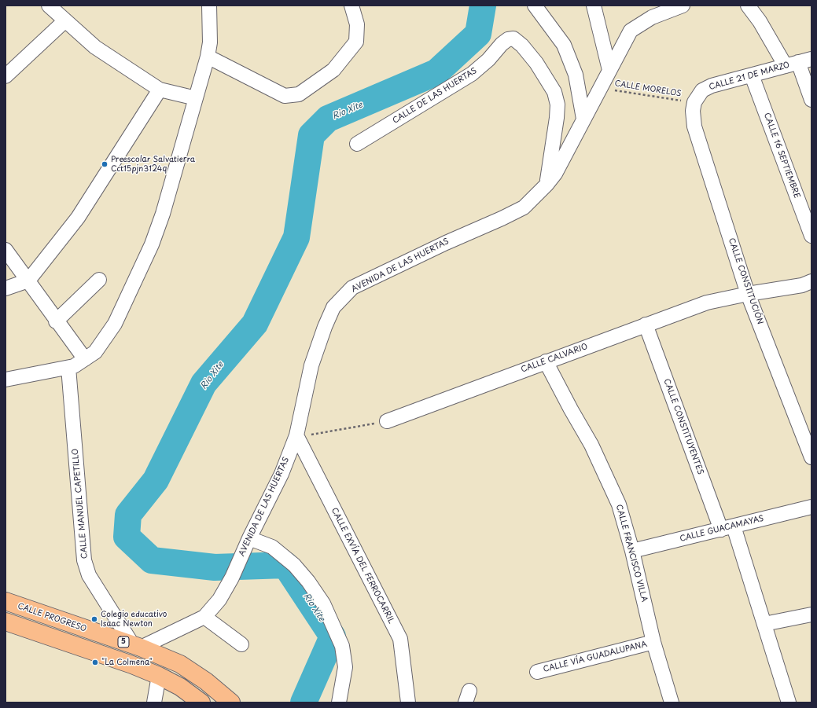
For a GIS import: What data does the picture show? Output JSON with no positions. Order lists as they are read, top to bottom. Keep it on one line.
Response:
{"streets":{"main road":["CALLE PROGRESO","5"],"street":["CALLE 21 DE MARZO","CALLE DE LAS HUERTAS","CALLE 16 SEPTIEMBRE","AVENIDA DE LAS HUERTAS","CALLE CONSTITUCIÓN","CALLE CALVARIO","CALLE CONSTITUYENTES","CALLE MANUEL CAPETILLO","CALLE GUACAMAYAS","CALLE FRANCISCO VILLA","CALLE EXVÍA DEL FERROCARRIL","CALLE VÍA GUADALUPANA"],"path":["CALLE MORELOS"]},"crossings":[["CALLE 21 DE MARZO","CALLE MORELOS"],["CALLE 21 DE MARZO","CALLE 16 SEPTIEMBRE"],["CALLE 21 DE MARZO","CALLE CONSTITUCIÓN"],["CALLE MORELOS","AVENIDA DE LAS HUERTAS"],["CALLE MORELOS","CALLE CONSTITUCIÓN"],["CALLE DE LAS HUERTAS","AVENIDA DE LAS HUERTAS"],["AVENIDA DE LAS HUERTAS","CALLE EXVÍA DEL FERROCARRIL"],["CALLE CONSTITUCIÓN","CALLE CALVARIO"],["CALLE CALVARIO","CALLE CONSTITUYENTES"],["CALLE CALVARIO","CALLE FRANCISCO VILLA"],["CALLE CONSTITUYENTES","CALLE GUACAMAYAS"],["CALLE MANUEL CAPETILLO","CALLE PROGRESO"],["CALLE GUACAMAYAS","CALLE FRANCISCO VILLA"],["CALLE FRANCISCO VILLA","CALLE VÍA GUADALUPANA"]],"water":["Rio Xite"],"places":["Preescolar Salvatierra Cct15pjn3124q","Colegio educativo Isaac Newton","\"La Colmena\""]}
